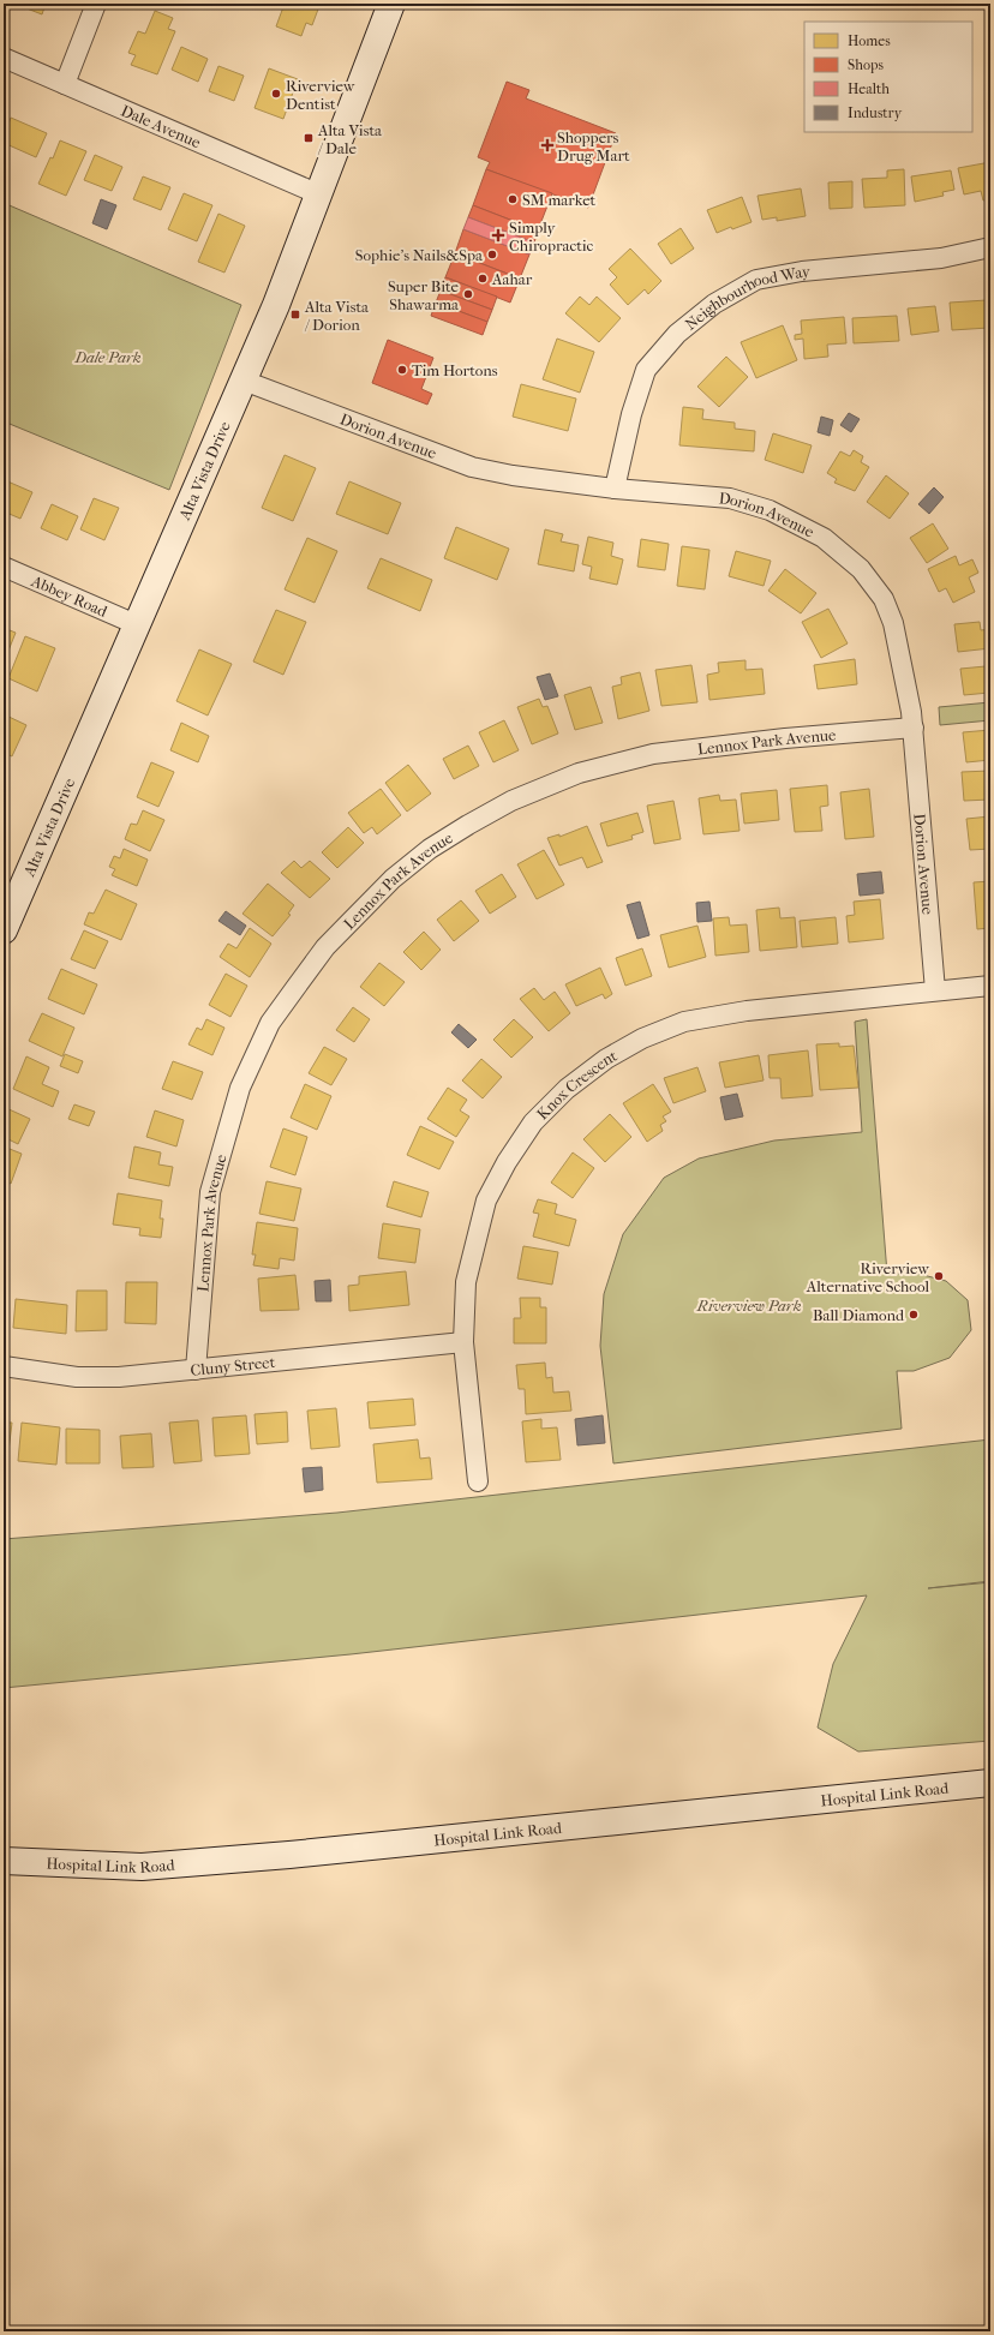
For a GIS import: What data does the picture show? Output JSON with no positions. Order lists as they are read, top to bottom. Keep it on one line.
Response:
{"streets":{"street":["Dale Avenue","Neighbourhood Way","Dorion Avenue","Alta Vista Drive","Abbey Road","Lennox Park Avenue","Knox Crescent","Cluny Street","Hospital Link Road"]},"crossings":[["Dale Avenue","Alta Vista Drive"],["Neighbourhood Way","Dorion Avenue"],["Dorion Avenue","Alta Vista Drive"],["Dorion Avenue","Lennox Park Avenue"],["Dorion Avenue","Knox Crescent"],["Alta Vista Drive","Abbey Road"],["Lennox Park Avenue","Cluny Street"],["Knox Crescent","Cluny Street"]],"parks":["Dale Park","Riverview Park"],"places":{"other":["Riverview Dentist","SM market","Sophie's Nails&Spa","Aahar","Super Bite Shawarma","Tim Hortons","Riverview Alternative School","Ball Diamond"],"transit":["Alta Vista / Dale","Alta Vista / Dorion"],"health":["Shoppers Drug Mart","Simply Chiropractic"]},"legend":["Homes","Shops","Health","Industry"]}
